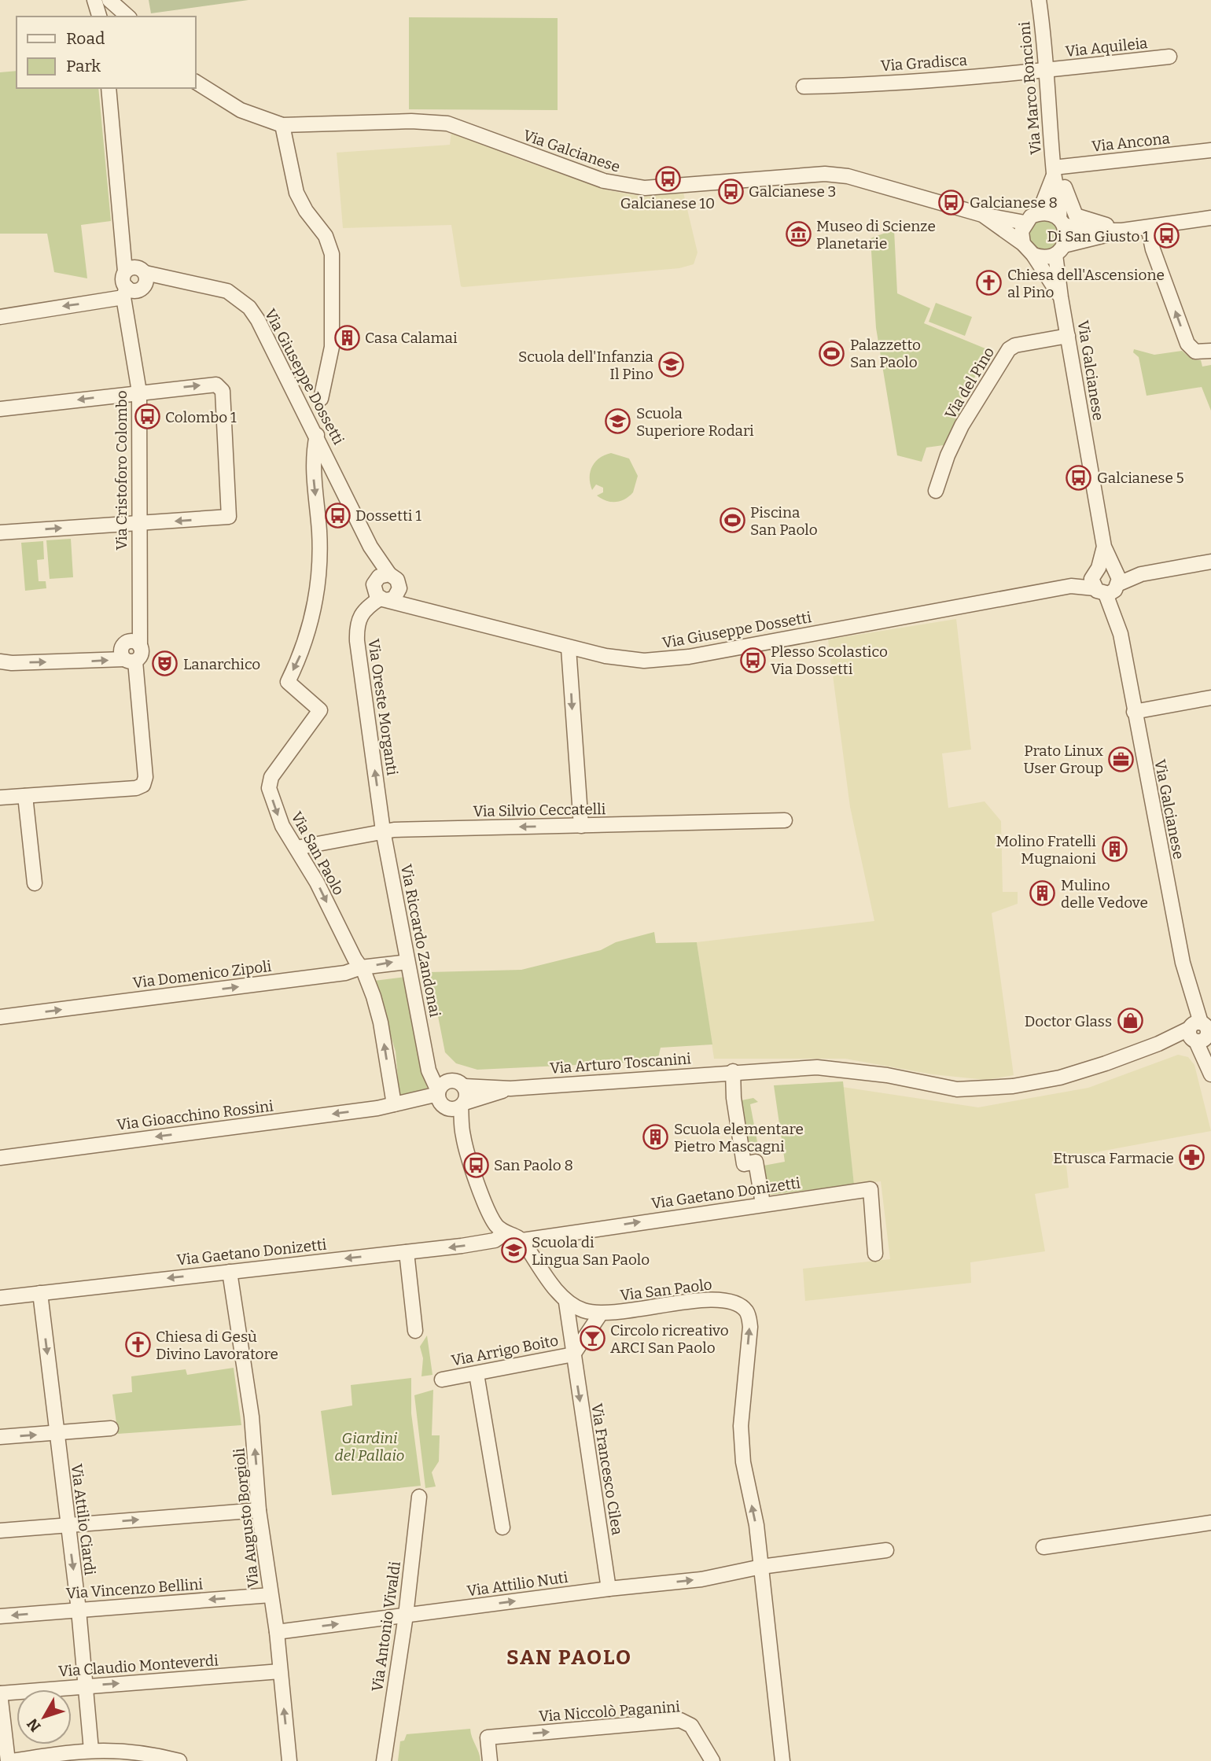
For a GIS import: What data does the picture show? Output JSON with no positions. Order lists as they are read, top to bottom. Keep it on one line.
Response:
{"streets":{"street":["Via Aquileia","Via Gradisca","Via Marco Roncioni","Via Ancona","Via Galcianese","Via Giuseppe Dossetti","Via del Pino","Via Cristoforo Colombo","Via Oreste Morganti","Via Silvio Ceccatelli","Via San Paolo","Via Riccardo Zandonai","Via Domenico Zipoli","Via Arturo Toscanini","Via Gioacchino Rossini","Via Gaetano Donizetti","Via Arrigo Boito","Via Francesco Cilea","Via Augusto Borgioli","Via Attilio Ciardi","Via Attilio Nuti","Via Vincenzo Bellini","Via Antonio Vivaldi","Via Claudio Monteverdi","Via Niccolò Paganini"]},"crossings":[["Via Aquileia","Via Gradisca"],["Via Aquileia","Via Marco Roncioni"],["Via Gradisca","Via Marco Roncioni"],["Via Marco Roncioni","Via Ancona"],["Via Marco Roncioni","Via Galcianese"],["Via Galcianese","Via Giuseppe Dossetti"],["Via Galcianese","Via del Pino"],["Via Galcianese","Via Arturo Toscanini"],["Via Giuseppe Dossetti","Via Cristoforo Colombo"],["Via Giuseppe Dossetti","Via Oreste Morganti"],["Via Giuseppe Dossetti","Via San Paolo"],["Via Oreste Morganti","Via Silvio Ceccatelli"],["Via Oreste Morganti","Via Riccardo Zandonai"],["Via Silvio Ceccatelli","Via San Paolo"],["Via Silvio Ceccatelli","Via Riccardo Zandonai"],["Via San Paolo","Via Domenico Zipoli"],["Via San Paolo","Via Gioacchino Rossini"],["Via San Paolo","Via Francesco Cilea"],["Via San Paolo","Via Attilio Nuti"],["Via Riccardo Zandonai","Via Domenico Zipoli"],["Via Riccardo Zandonai","Via Arturo Toscanini"],["Via Gaetano Donizetti","Via Augusto Borgioli"],["Via Gaetano Donizetti","Via Attilio Ciardi"],["Via Arrigo Boito","Via Francesco Cilea"],["Via Francesco Cilea","Via Attilio Nuti"],["Via Augusto Borgioli","Via Attilio Nuti"],["Via Augusto Borgioli","Via Vincenzo Bellini"],["Via Augusto Borgioli","Via Claudio Monteverdi"],["Via Attilio Ciardi","Via Vincenzo Bellini"],["Via Attilio Ciardi","Via Claudio Monteverdi"],["Via Attilio Nuti","Via Antonio Vivaldi"]],"one_way":["Via Oreste Morganti","Via Silvio Ceccatelli","Via Domenico Zipoli","Via Gioacchino Rossini","Via Augusto Borgioli","Via Attilio Ciardi","Via Attilio Nuti","Via Niccolò Paganini"],"districts":["SAN PAOLO"],"parks":["Giardini del Pallaio"],"places":{"bus stop":["Galcianese 10","Galcianese 3","Galcianese 8","Di San Giusto 1","Colombo 1","Galcianese 5","Dossetti 1","Plesso Scolastico Via Dossetti","San Paolo 8"],"museum":["Museo di Scienze Planetarie"],"church":["Chiesa dell'Ascensione al Pino","Chiesa di Gesù Divino Lavoratore"],"building":["Casa Calamai","Molino Fratelli Mugnaioni","Mulino delle Vedove","Scuola elementare Pietro Mascagni"],"sports":["Palazzetto San Paolo","Piscina San Paolo"],"school or university":["Scuola dell'Infanzia Il Pino","Scuola Superiore Rodari","Scuola di Lingua San Paolo"],"theatre":["Lanarchico"],"office":["Prato Linux User Group"],"shop":["Doctor Glass"],"pharmacy":["Etrusca Farmacie"],"bar":["Circolo ricreativo ARCI San Paolo"]},"legend":["Road","Park"],"north":"bottom left"}
